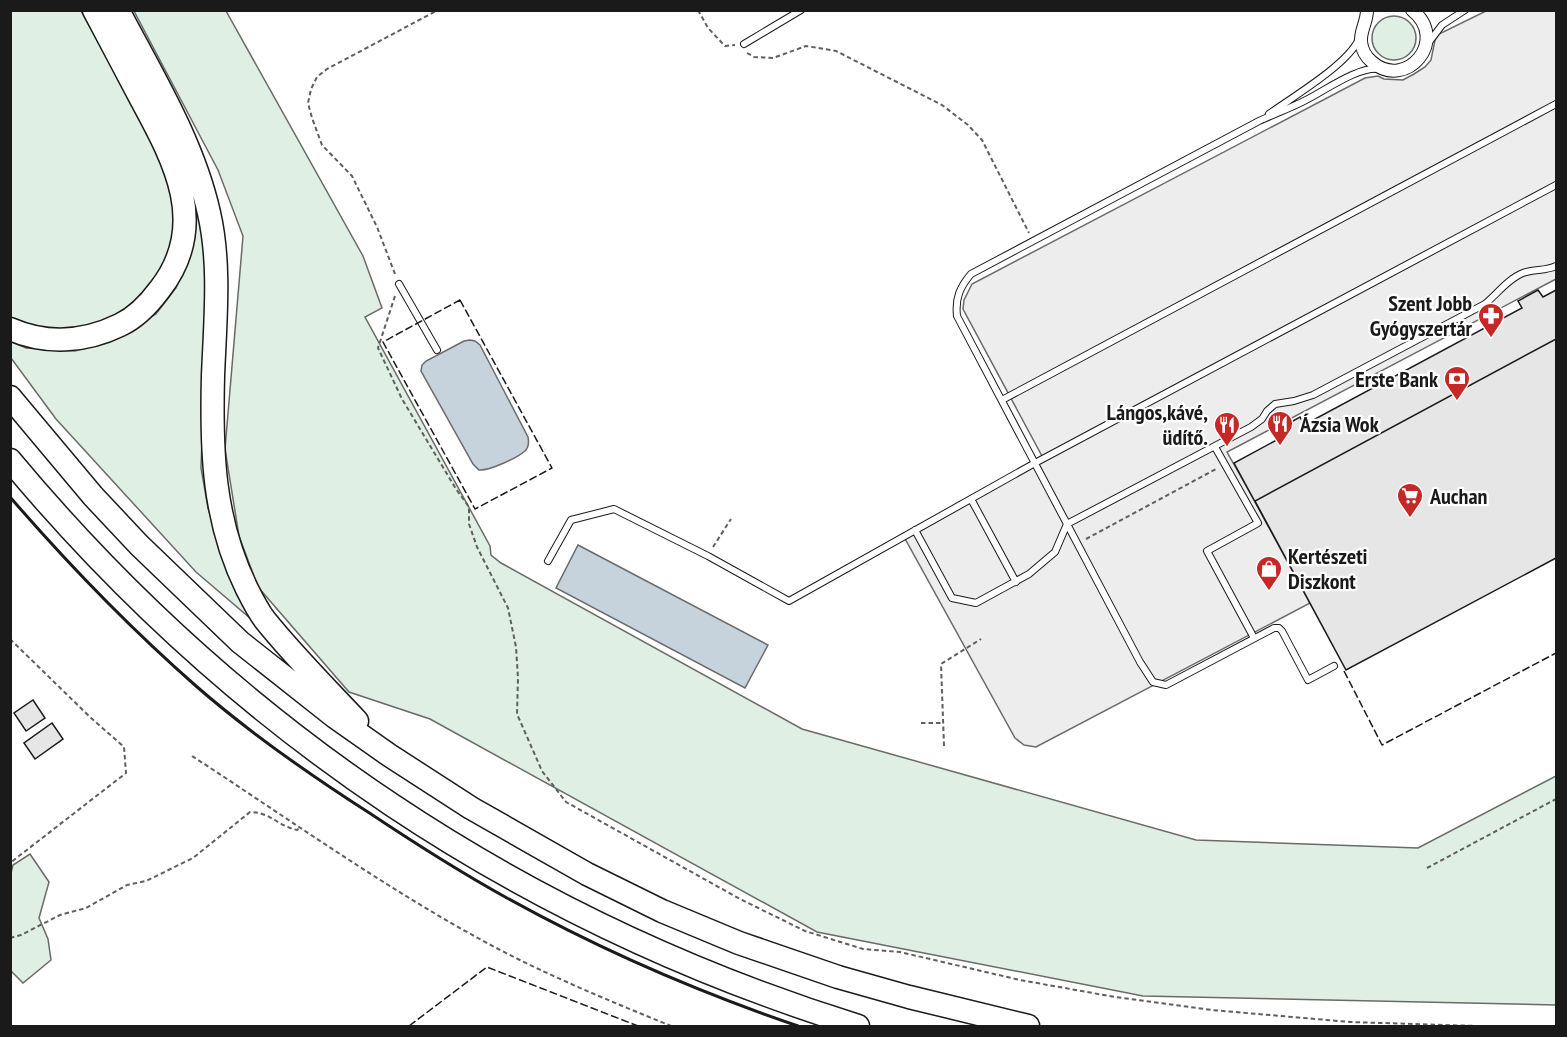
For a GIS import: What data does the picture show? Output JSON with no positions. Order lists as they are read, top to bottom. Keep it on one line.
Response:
{"places":{"pharmacy":["Szent Jobb Gyógyszertár"],"bank":["Erste Bank"],"restaurant":["Ázsia Wok","Lángos,kávé, üdítő."],"supermarket":["Auchan"],"shop":["Kertészeti Diszkont"]}}
